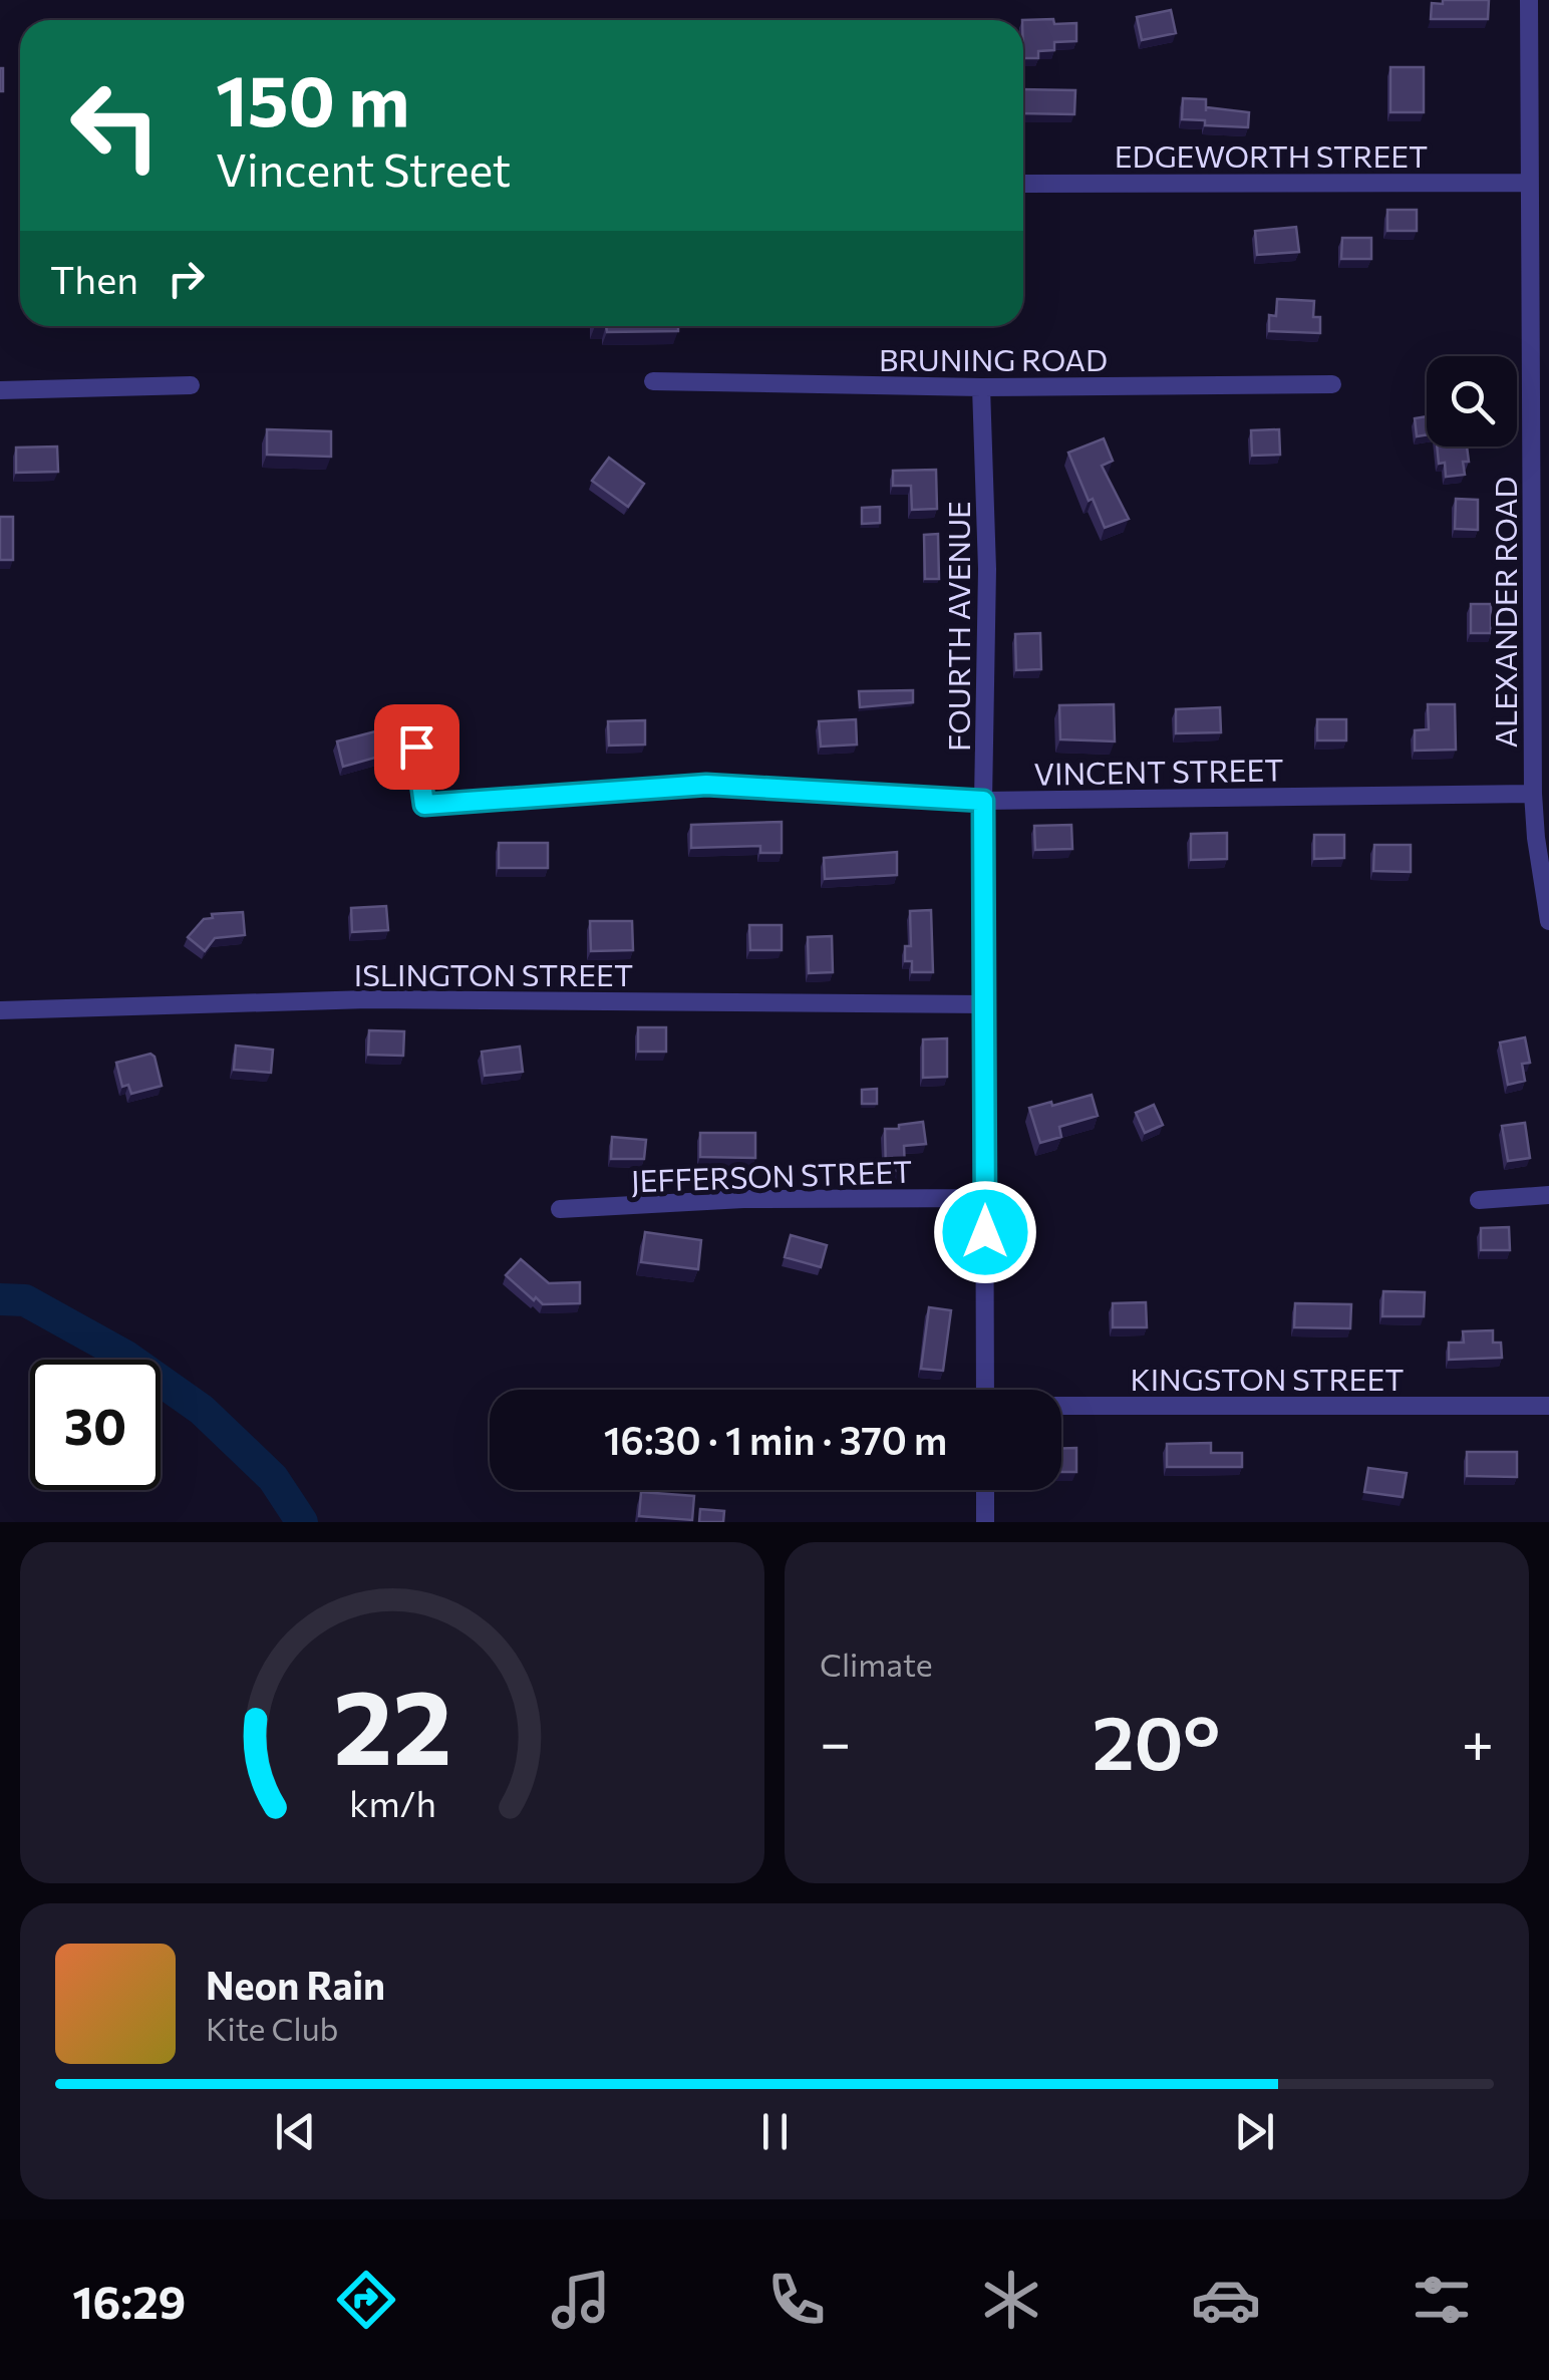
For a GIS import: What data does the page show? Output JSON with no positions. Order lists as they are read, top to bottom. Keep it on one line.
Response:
{"streets":{"street":["EDGEWORTH STREET","BRUNING ROAD","ALEXANDER ROAD","FOURTH AVENUE","VINCENT STREET","ISLINGTON STREET","JEFFERSON STREET","KINGSTON STREET"]},"crossings":[["EDGEWORTH STREET","ALEXANDER ROAD"],["BRUNING ROAD","FOURTH AVENUE"],["ALEXANDER ROAD","VINCENT STREET"],["FOURTH AVENUE","VINCENT STREET"],["FOURTH AVENUE","ISLINGTON STREET"],["FOURTH AVENUE","JEFFERSON STREET"]],"page":{"turn":["150 m","Vincent Street"],"then":"Then","limit":"30","trip":"16:30 · 1 min · 370 m","tile":"Climate","heat":["−","20°","+"],"song":["Neon Rain","Kite Club"],"tabs":"16:29","gauge":["22","km/h"]}}
